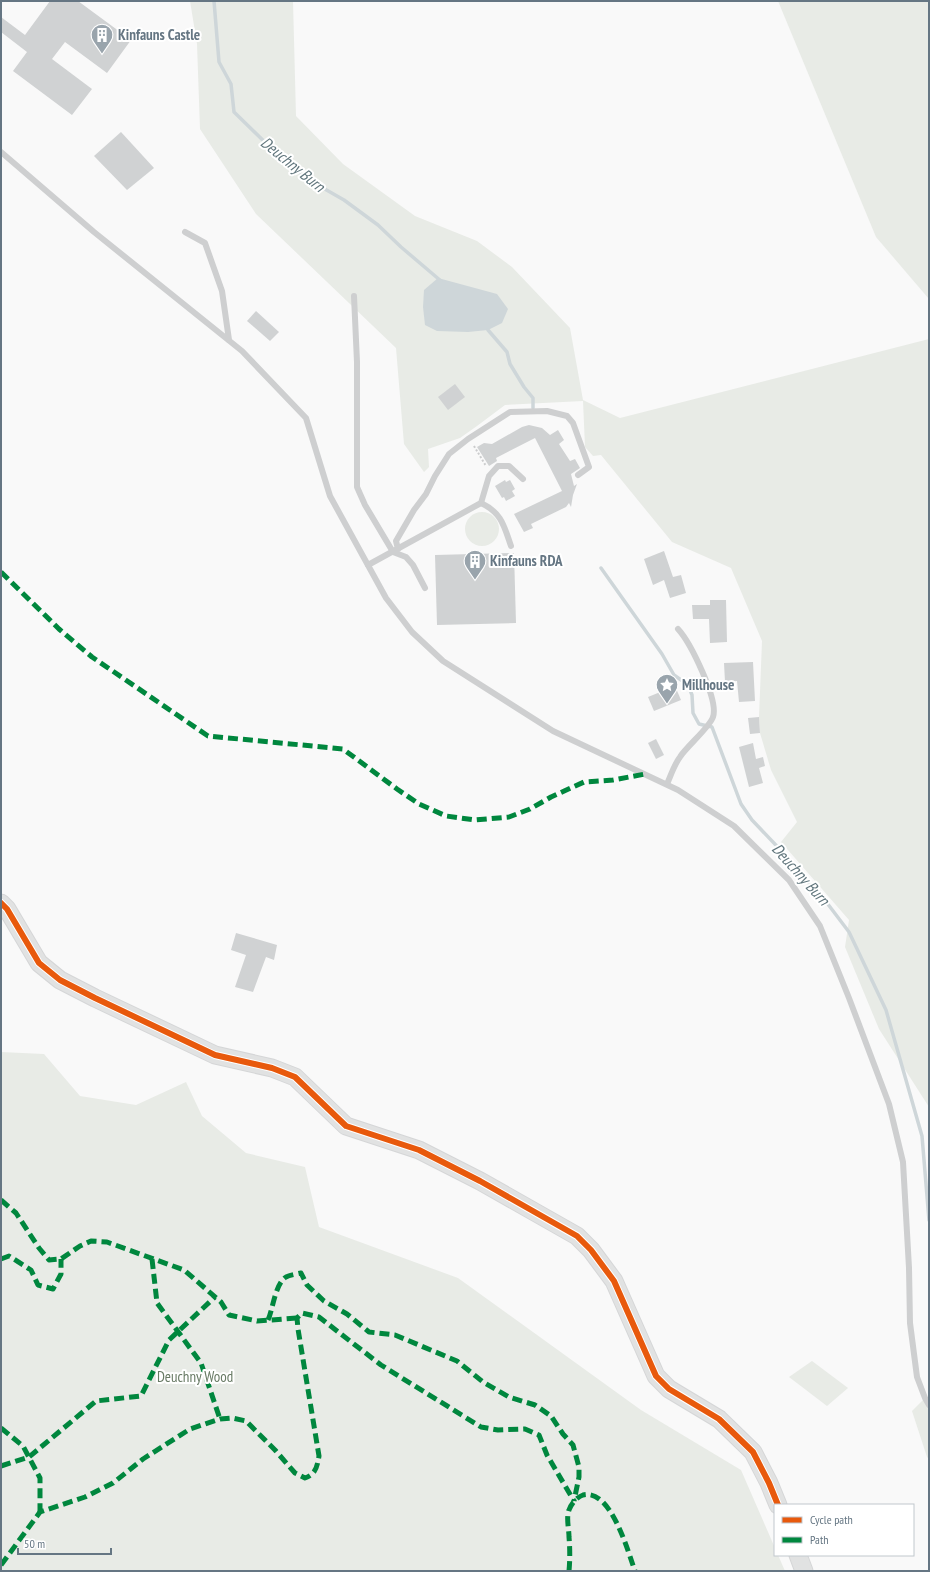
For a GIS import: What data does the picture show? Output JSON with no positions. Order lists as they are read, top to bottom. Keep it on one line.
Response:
{"water":["Deuchny Burn"],"parks":["Deuchny Wood"],"places":{"building":["Kinfauns Castle","Kinfauns RDA"],"place":["Millhouse"]},"legend":["Cycle path","Path"],"scale_bar":"50 m"}
